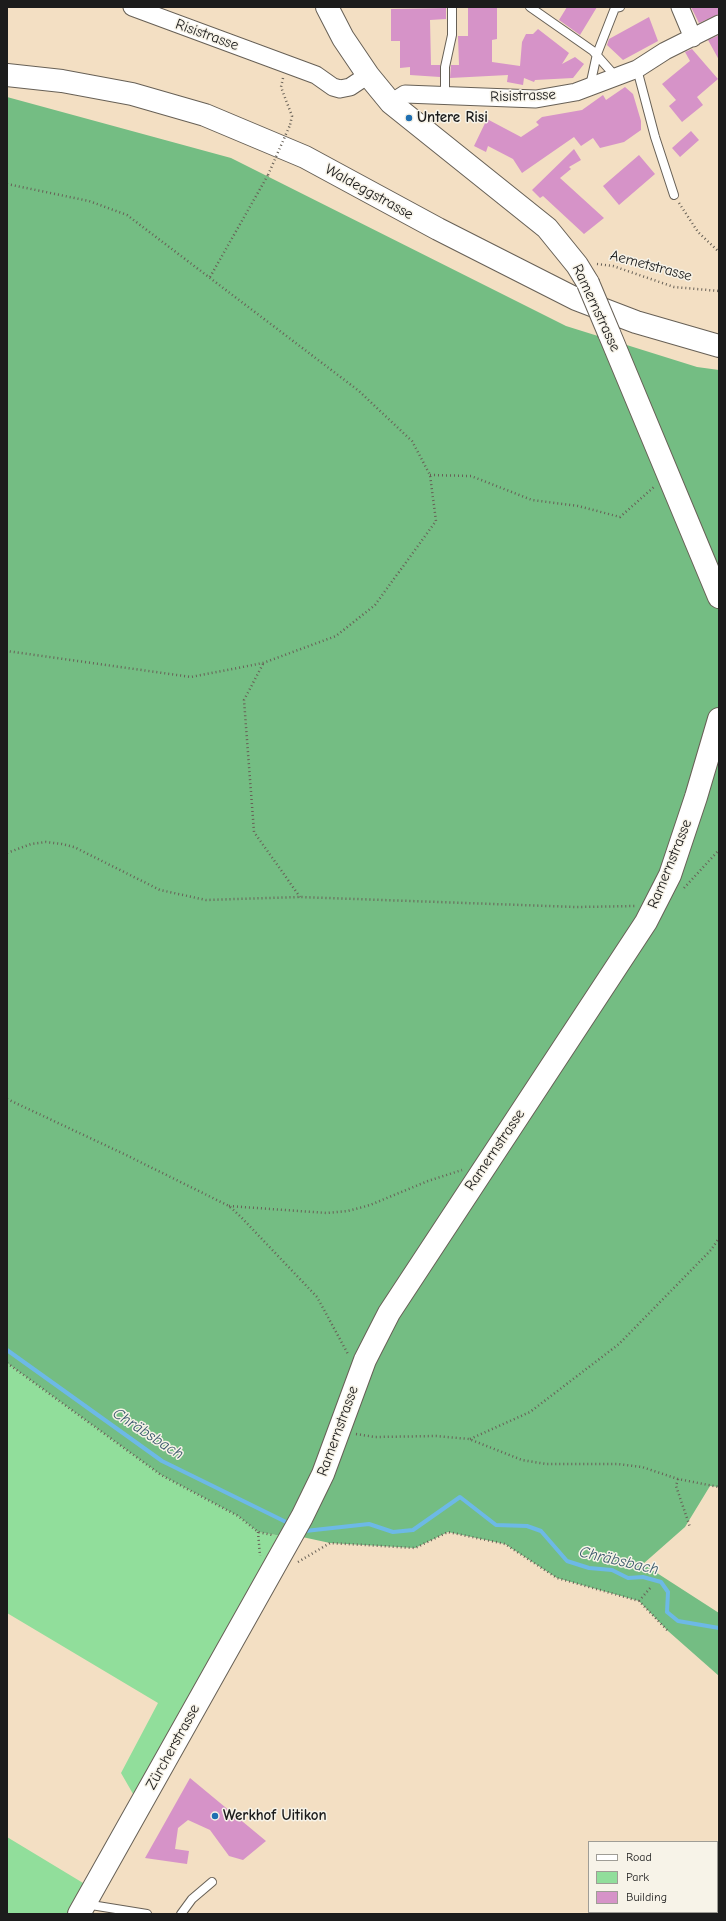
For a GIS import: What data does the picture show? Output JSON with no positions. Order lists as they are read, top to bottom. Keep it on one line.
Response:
{"streets":{"street":["Risistrasse","Waldeggstrasse","Ramernstrasse","Zürcherstrasse"],"path":["Aemetstrasse"]},"crossings":[["Risistrasse","Ramernstrasse"],["Aemetstrasse","Ramernstrasse"],["Ramernstrasse","Zürcherstrasse"]],"water":["Chräbsbach"],"places":["Untere Risi","Werkhof Uitikon"],"legend":["Road","Park","Building"]}
